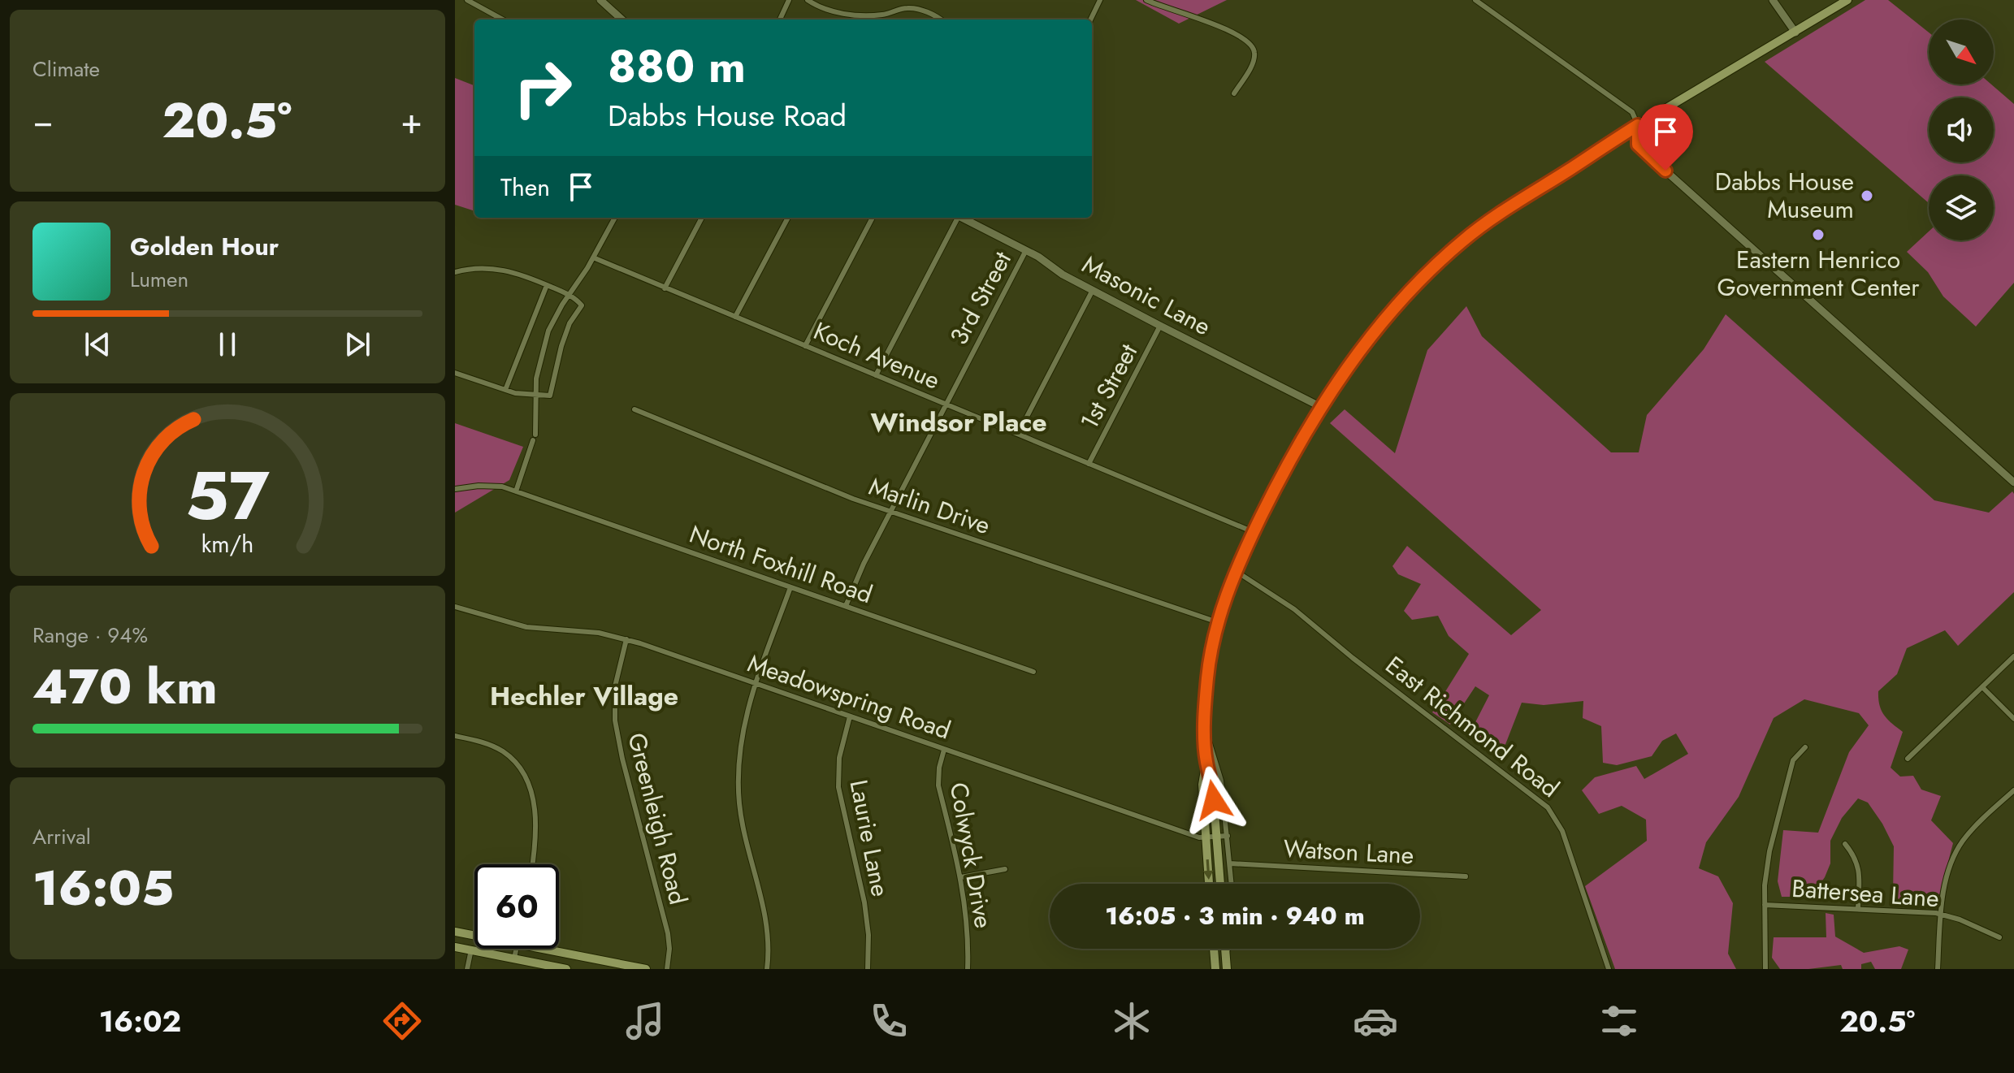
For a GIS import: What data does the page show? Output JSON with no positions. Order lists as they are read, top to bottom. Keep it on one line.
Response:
{"streets":{"street":["Masonic Lane","3rd Street","Koch Avenue","1st Street","Marlin Drive","North Foxhill Road","Meadowspring Road","East Richmond Road","Greenleigh Road","Laurie Lane","Watson Lane","Colwyck Drive","Battersea Lane"]},"crossings":[["Masonic Lane","3rd Street"],["Masonic Lane","1st Street"],["3rd Street","Koch Avenue"],["3rd Street","Marlin Drive"],["3rd Street","North Foxhill Road"],["Koch Avenue","1st Street"],["Meadowspring Road","Greenleigh Road"],["Meadowspring Road","Laurie Lane"],["Meadowspring Road","Colwyck Drive"]],"districts":["Windsor Place","Hechler Village"],"places":["Dabbs House Museum","Eastern Henrico Government Center"],"north":"bottom right","page":{"tile":["Climate",["Range · 94%","470 km"],["Arrival","16:05"]],"turn":["880 m","Dabbs House Road"],"heat":["−","20.5°","+"],"then":"Then","song":["Golden Hour","Lumen"],"limit":"60","trip":"16:05 · 3 min · 940 m","tabs":["16:02","20.5°"],"gauge":["57","km/h"]}}
